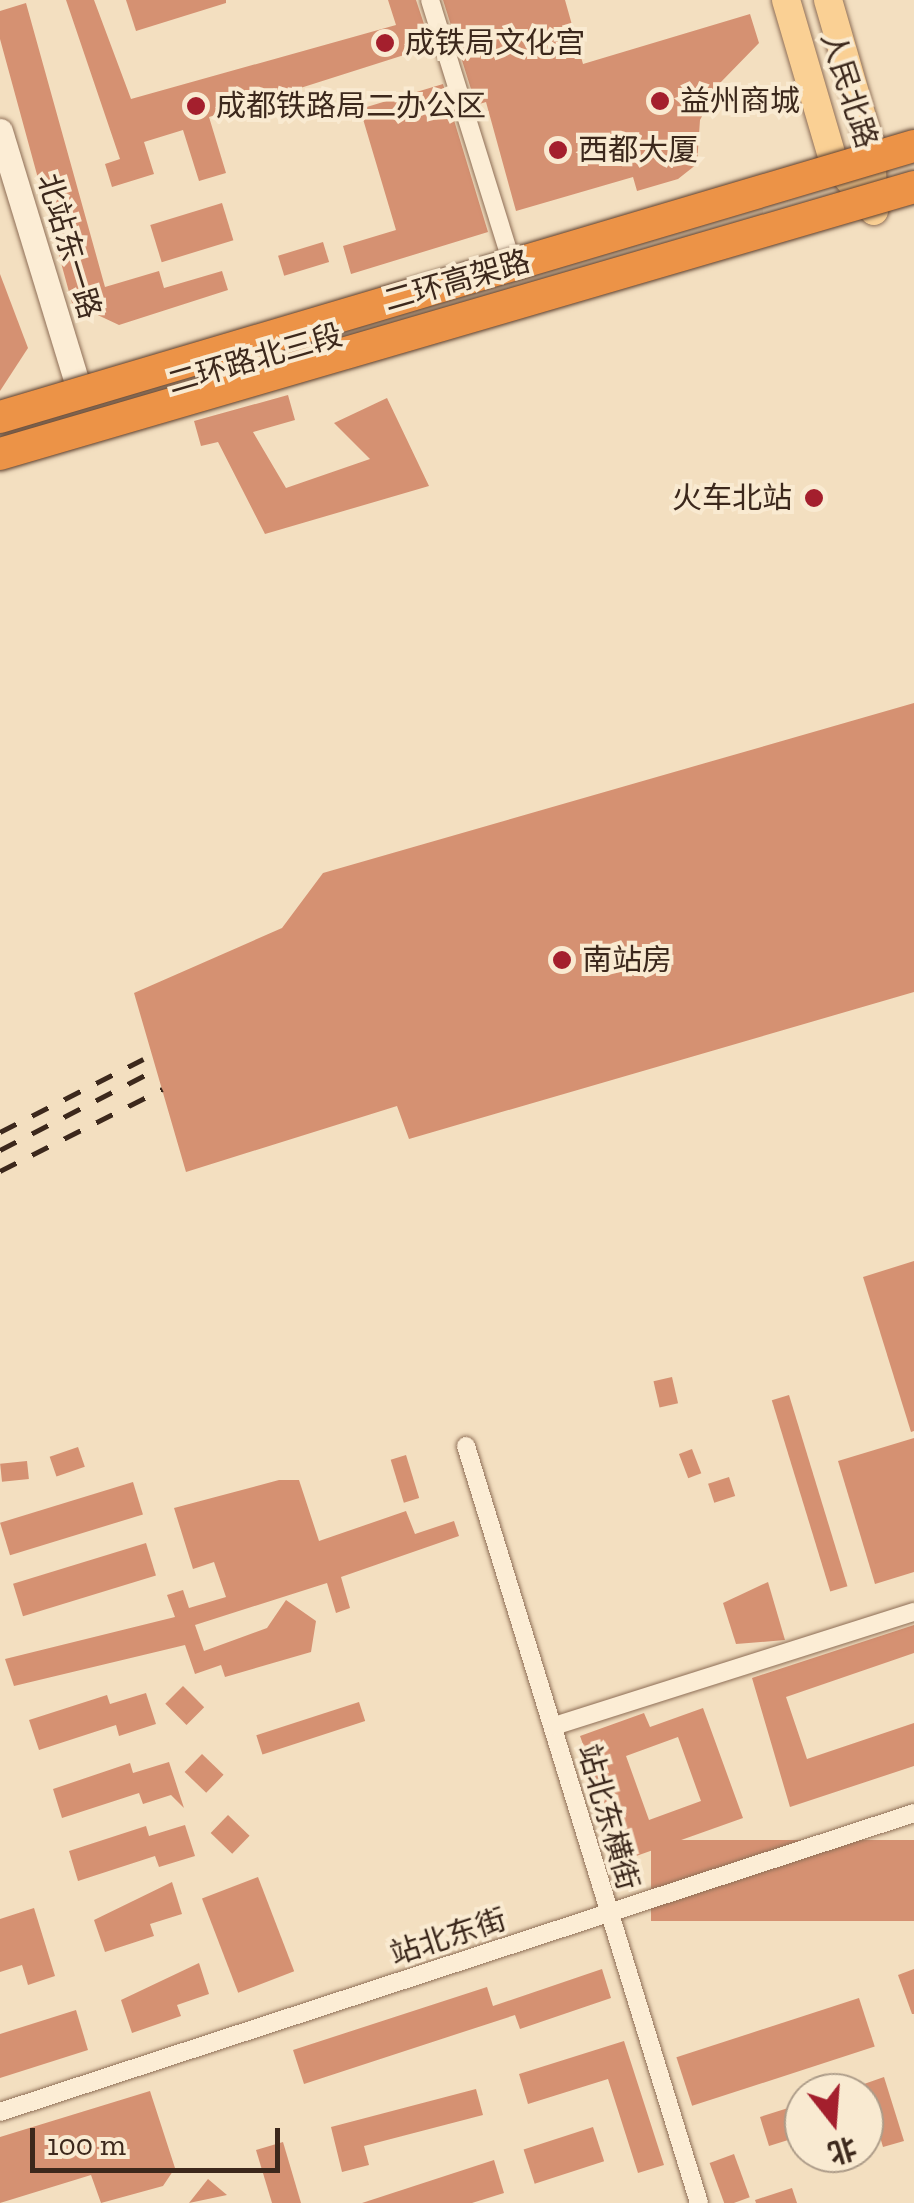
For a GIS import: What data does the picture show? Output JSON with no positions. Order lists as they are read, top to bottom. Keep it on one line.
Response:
{"streets":{"highway":["二环高架路"],"main road":["人民北路","北站东一路","二环路北三段"],"street":["站北东横街","站北东街"]},"crossings":[["人民北路","二环路北三段"],["北站东一路","二环路北三段"],["站北东横街","站北东街"]],"places":["成铁局文化宫","益州商城","成都铁路局二办公区","西都大厦","火车北站","南站房"],"scale_bar":"100 m","north":"bottom"}
